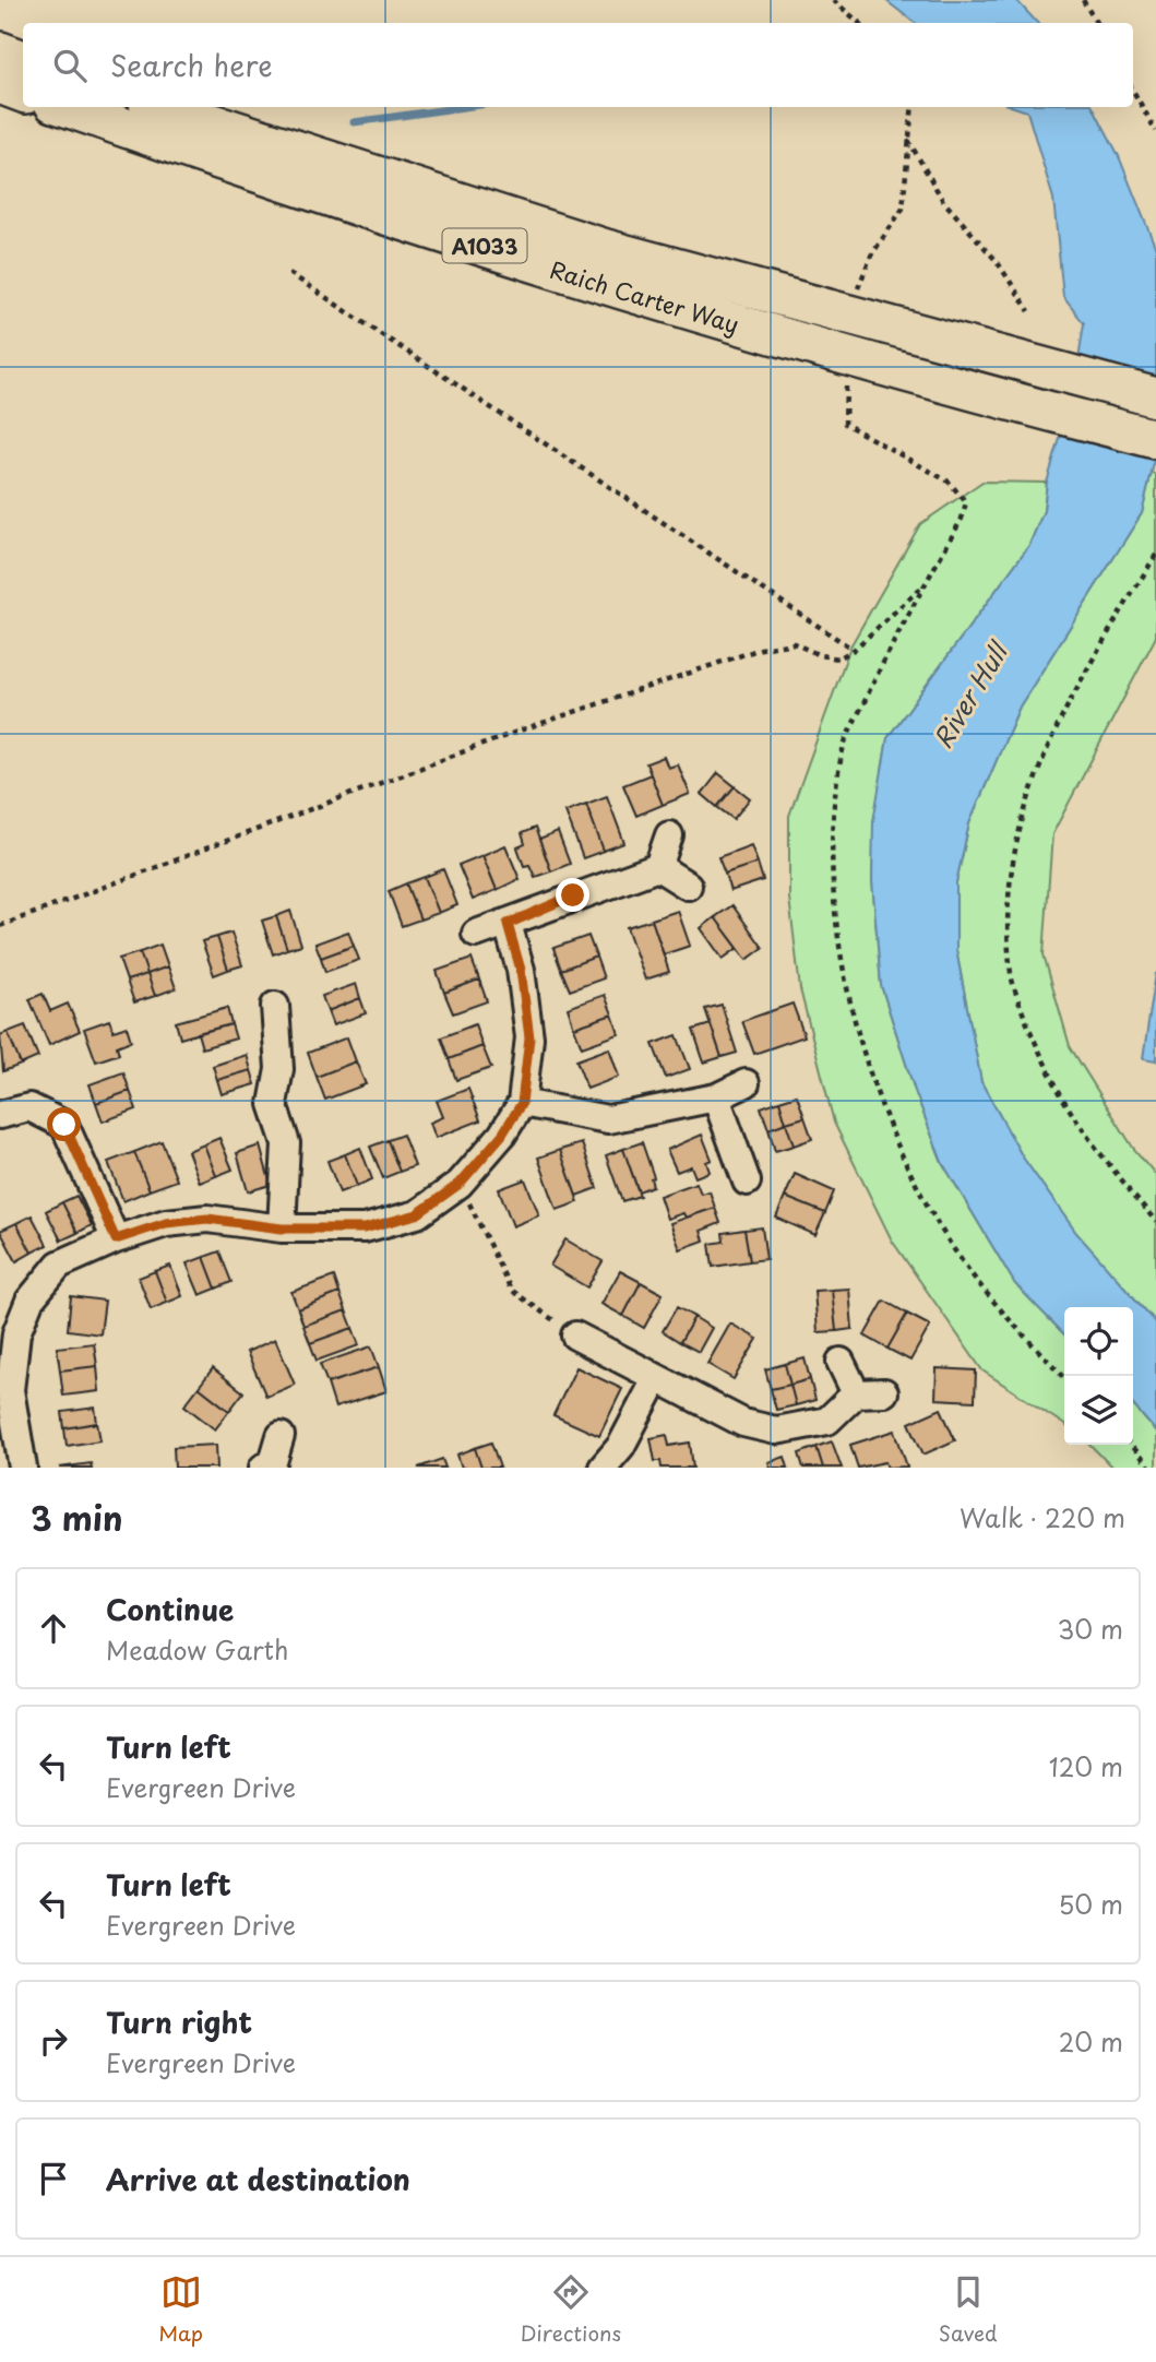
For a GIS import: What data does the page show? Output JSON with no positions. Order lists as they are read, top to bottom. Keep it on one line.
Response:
{"streets":{"highway":["A1033","Raich Carter Way"]},"water":["River Hull"],"page":{"search":"Search here","heading":["3 min","Walk · 220 m"],"list":[["Continue","Meadow Garth","30 m"],["Turn left","Evergreen Drive","120 m"],["Turn left","Evergreen Drive","50 m"],["Turn right","Evergreen Drive","20 m"],"Arrive at destination"],"nav":["Map","Directions","Saved"]}}
